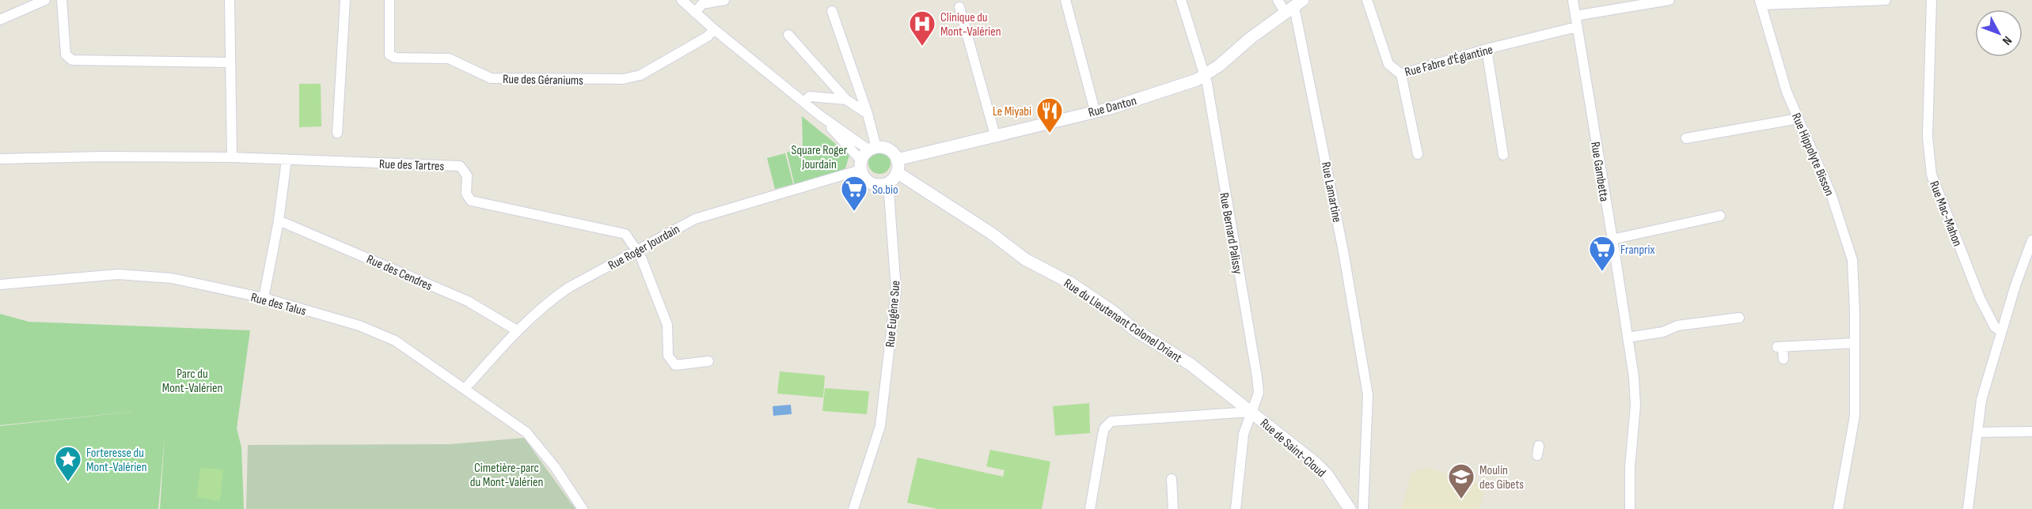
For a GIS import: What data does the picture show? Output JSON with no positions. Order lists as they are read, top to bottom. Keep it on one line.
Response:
{"streets":{"street":["Rue Fabre d'Églantine","Rue des Géraniums","Rue Danton","Rue Hippolyte Bisson","Rue des Tartres","Rue Gambetta","Rue Lamartine","Rue Mac-Mahon","Rue Bernard Palissy","Rue Roger Jourdain","Rue des Cendres","Rue des Talus","Rue Eugène Sue","Rue du Lieutenant Colonel Driant","Rue de Saint-Cloud"]},"crossings":[["Rue Fabre d'Églantine","Rue Gambetta"],["Rue Danton","Rue Lamartine"],["Rue Danton","Rue Bernard Palissy"],["Rue Danton","Rue Roger Jourdain"],["Rue Danton","Rue Eugène Sue"],["Rue Danton","Rue du Lieutenant Colonel Driant"],["Rue des Tartres","Rue Roger Jourdain"],["Rue Bernard Palissy","Rue de Saint-Cloud"],["Rue Roger Jourdain","Rue des Cendres"],["Rue Roger Jourdain","Rue des Talus"],["Rue Roger Jourdain","Rue Eugène Sue"],["Rue Roger Jourdain","Rue du Lieutenant Colonel Driant"],["Rue Eugène Sue","Rue du Lieutenant Colonel Driant"],["Rue du Lieutenant Colonel Driant","Rue de Saint-Cloud"]],"parks":["Square Roger Jourdain","Parc du Mont-Valérien","Cimetière-parc du Mont-Valérien"],"places":{"hospital":["Clinique du Mont-Valérien"],"restaurant":["Le Miyabi"],"supermarket":["So.bio","Franprix"],"place":["Forteresse du Mont-Valérien"],"school or university":["Moulin des Gibets"]},"north":"bottom right"}
